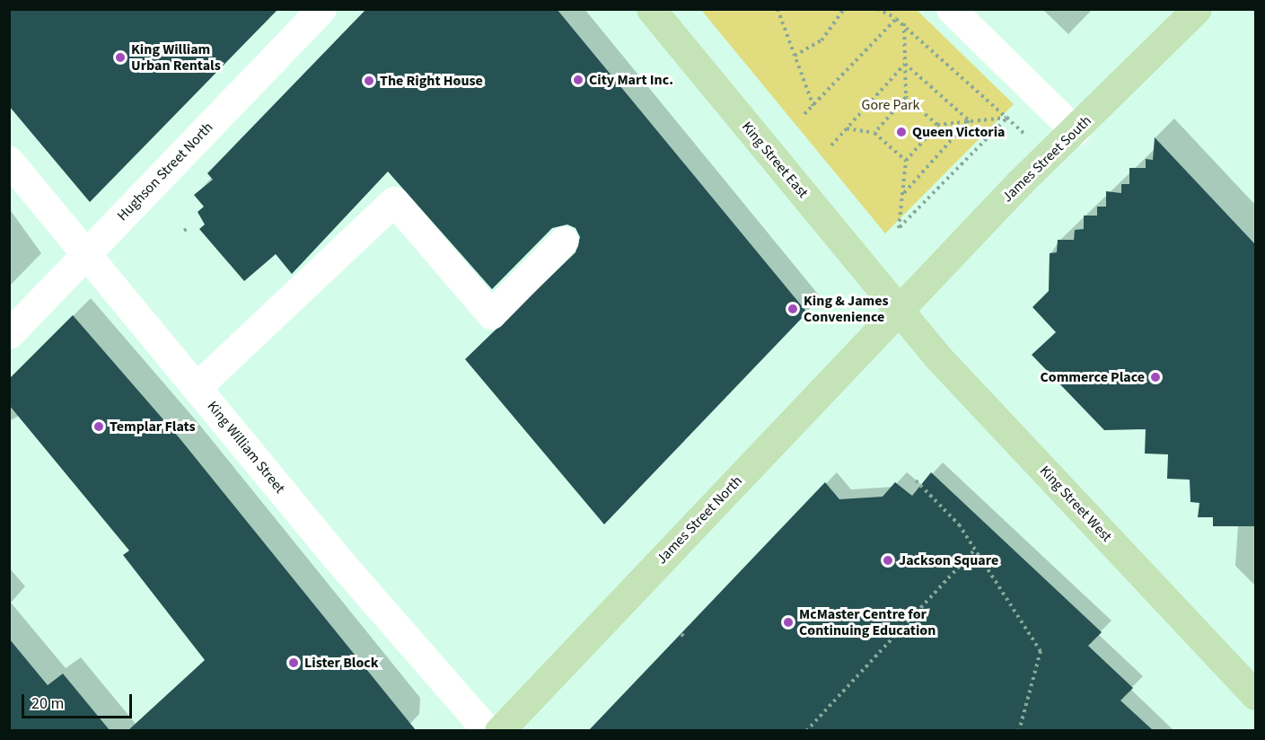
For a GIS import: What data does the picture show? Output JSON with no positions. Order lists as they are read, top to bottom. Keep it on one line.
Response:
{"streets":{"main road":["James Street South","King Street East","King Street West","James Street North"],"street":["Hughson Street North","King William Street"]},"crossings":[["James Street South","King Street East"],["James Street South","King Street West"],["James Street South","James Street North"],["King Street East","King Street West"],["King Street East","James Street North"],["Hughson Street North","King William Street"],["King Street West","James Street North"]],"parks":["Gore Park"],"places":["King William Urban Rentals","City Mart Inc.","The Right House","Queen Victoria","King & James Convenience","Commerce Place","Templar Flats","Jackson Square","McMaster Centre for Continuing Education","Lister Block"],"scale_bar":"20 m"}
